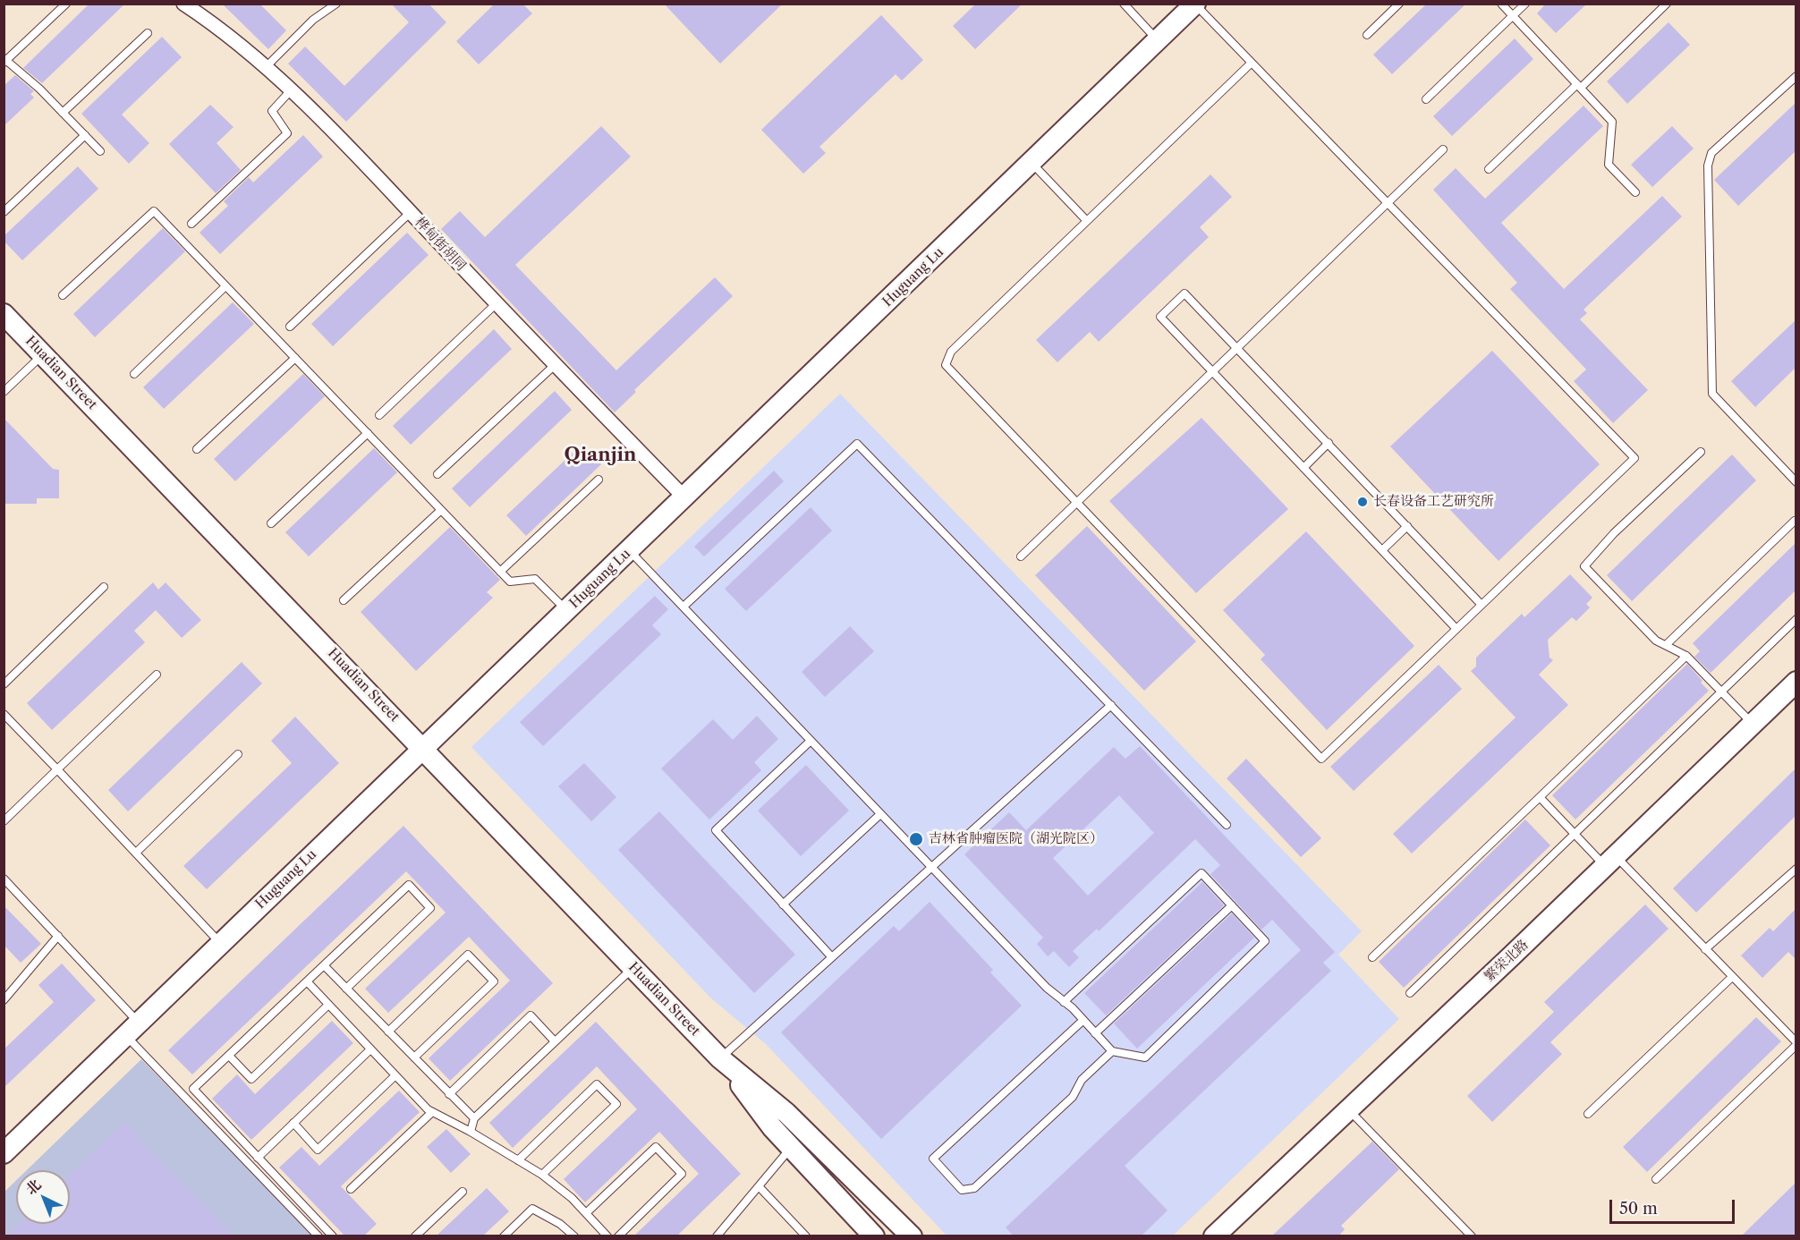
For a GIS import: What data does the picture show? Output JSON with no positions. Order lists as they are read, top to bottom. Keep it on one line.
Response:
{"streets":{"street":["桦甸街胡同","Huguang Lu","Huadian Street","繁荣北路"]},"crossings":[["桦甸街胡同","Huguang Lu"],["Huguang Lu","Huadian Street"]],"districts":["Qianjin"],"places":["长春设备工艺研究所","吉林省肿瘤医院（湖光院区）"],"scale_bar":"50 m","north":"top left"}
